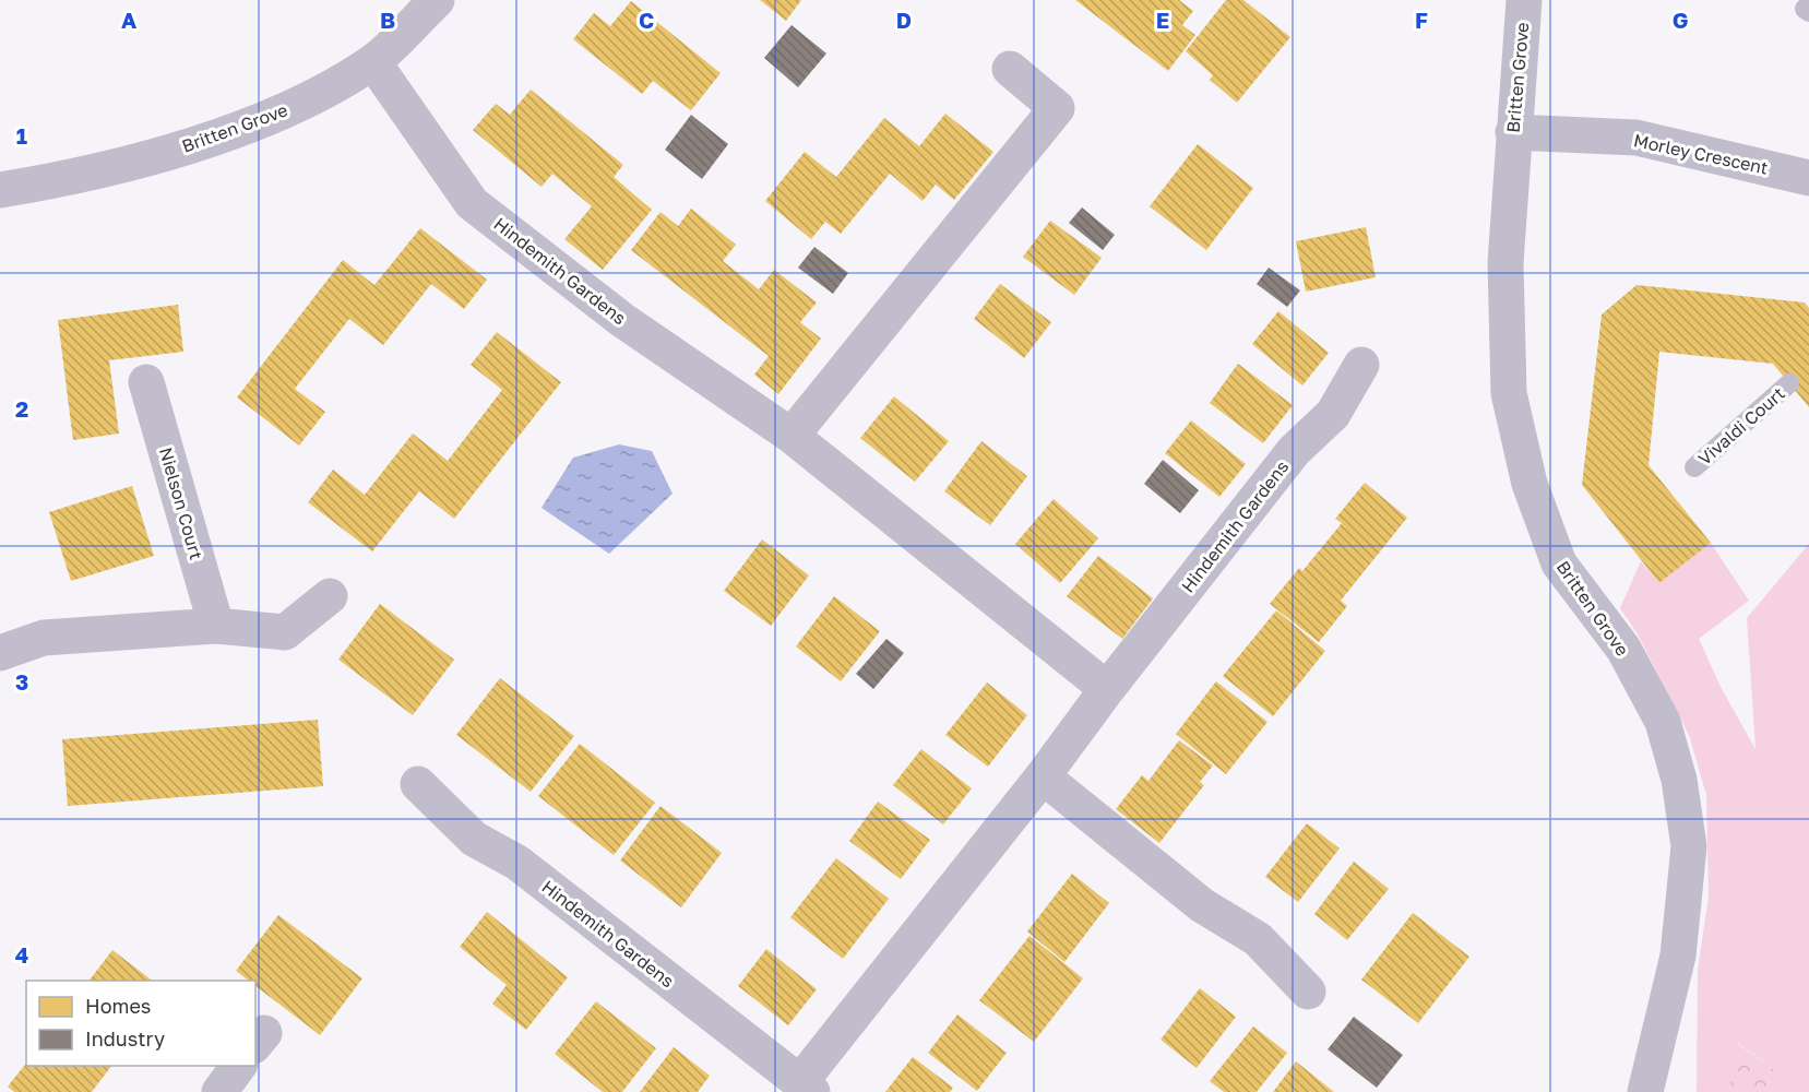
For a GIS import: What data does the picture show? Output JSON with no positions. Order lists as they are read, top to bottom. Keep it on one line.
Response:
{"streets":{"street":["Britten Grove","Morley Crescent","Hindemith Gardens","Nielson Court"],"lane":["Vivaldi Court"]},"crossings":[["Britten Grove","Morley Crescent"],["Britten Grove","Hindemith Gardens"]],"legend":["Homes","Industry"],"grid":{"columns":["A","B","C","D","E","F","G"],"rows":["1","2","3","4"]}}
